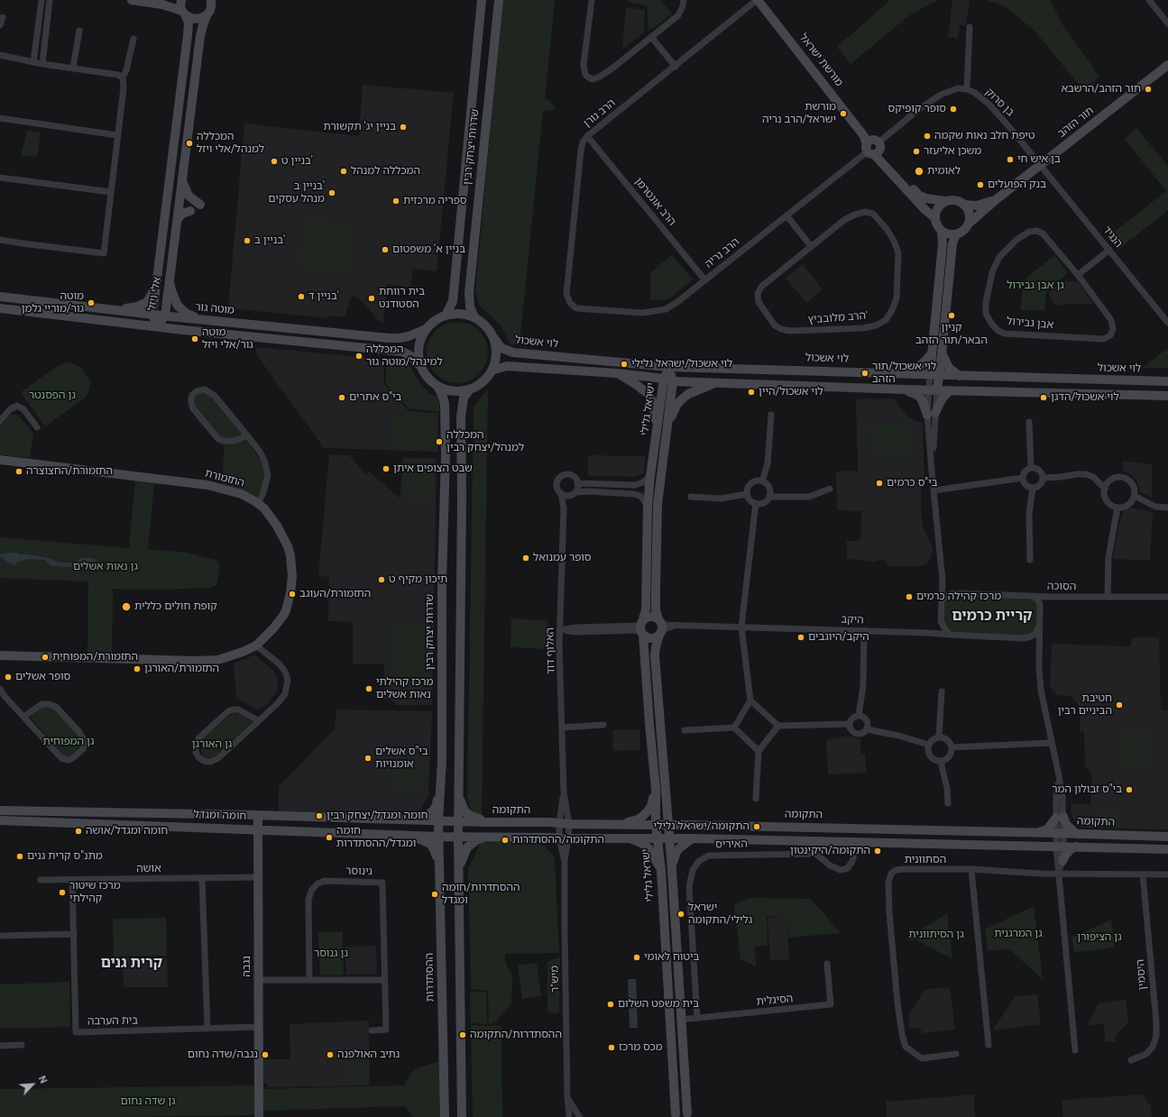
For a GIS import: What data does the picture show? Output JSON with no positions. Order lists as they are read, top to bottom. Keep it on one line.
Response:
{"streets":{"street":["מורשת ישראל","בן סרוק","הרב גורן","תור הזהב","שדרות יצחק רבין","הרב אונטרמן","הנגיד","הרב נריה","אלי ויזל","מוטה גור","הרב מלובביץ'","אבן גבירול","לוי אשכול","ישראל גלילי","התזמורת","הסוכה","היקב","האלוף דוד","התקומה","חומה ומגדל","האיריס","הסתוונית","אושה","גינוסר","נגבה","היסמין","ההסתדרות","מיש\"ר","הסיגלית","בית הערבה"]},"crossings":[["מורשת ישראל","הרב גורן"],["מורשת ישראל","תור הזהב"],["מורשת ישראל","הרב נריה"],["בן סרוק","תור הזהב"],["בן סרוק","הנגיד"],["הרב גורן","הרב אונטרמן"],["הרב גורן","הרב נריה"],["תור הזהב","הנגיד"],["שדרות יצחק רבין","מוטה גור"],["שדרות יצחק רבין","לוי אשכול"],["שדרות יצחק רבין","התקומה"],["שדרות יצחק רבין","חומה ומגדל"],["שדרות יצחק רבין","ההסתדרות"],["הרב אונטרמן","הרב נריה"],["אלי ויזל","מוטה גור"],["מוטה גור","לוי אשכול"],["לוי אשכול","ישראל גלילי"],["ישראל גלילי","היקב"],["ישראל גלילי","התקומה"],["ישראל גלילי","הסיגלית"],["האלוף דוד","התקומה"],["האלוף דוד","מיש\"ר"],["התקומה","חומה ומגדל"],["התקומה","מיש\"ר"],["חומה ומגדל","נגבה"],["חומה ומגדל","ההסתדרות"],["האיריס","הסיגלית"],["הסתוונית","היסמין"],["אושה","נגבה"],["אושה","בית הערבה"],["נגבה","בית הערבה"]],"districts":["קריית כרמים","קרית גנים"],"parks":["גן אבן גבירול","גן הפסנטר","גן נאות אשלים","גן המפוחית","גן האורגן","גן המרגנית","גן הסיתוונית","גן הציפורן","גן גנוסר","גן שדה נחום"],"places":["תור הזהב/הרשבא","סופר קופיקס","מורשת ישראל/הרב נריה","בניין יג' תקשורת","טיפת חלב נאות שקמה","המכללה למנהל/אלי ויזל","משכן אליעזר","בן איש חי","בניין ט'","המכללה למנהל","לאומית","בנק הפועלים","בניין ב' מנהל עסקים","ספריה מרכזית","בניין ב'","בניין א' משפטום","בניין ד'","בית רווחת הסטודנט","מוטה גור/מוריי גלמן","קניון הבאר/תור הזהב","מוטה גור/אלי ויזל","המכללה למינהל/מוטה גור","לוי אשכול/ישראל גלילי","לוי אשכול/תור הזהב","לוי אשכול/היין","בי\"ס אתרים","לוי אשכול/הדגן","המכללה למנהל/יצחק רבין","שבט הצופים איתן","התזמורת/החצוצרה","בי\"ס כרמים","סופר עמנואל","תיכון מקיף ט","התזמורת/העוגב","מרכז קהילה כרמים","קופת חולים כללית","היקב/היוגבים","התזמורת/המפוחית","התזמורת/האורגן","סופר אשלים","מרכז קהילתי נאות אשלים","חטיבת הביניים רבין","בי\"ס אשלים אומנויות","בי\"ס זבולון המר","חומה ומגדל/יצחק רבין","התקומה/ישראל גלילי","חומה ומגדל/אושה","חומה ומגדל/ההסתדרות","התקומה/ההסתדרות","התקומה/היקינטון","מתנ\"ס קרית גנים","מרכז שיטור קהילתי","ההסתדרות/חומה ומגדל","ישראל גלילי/התקומה","ביטוח לאומי","בית משפט השלום","ההסתדרות/התקומה","מכס מרכז","נגבה/שדה נחום","נתיב האולפנה"],"north":"top right"}
